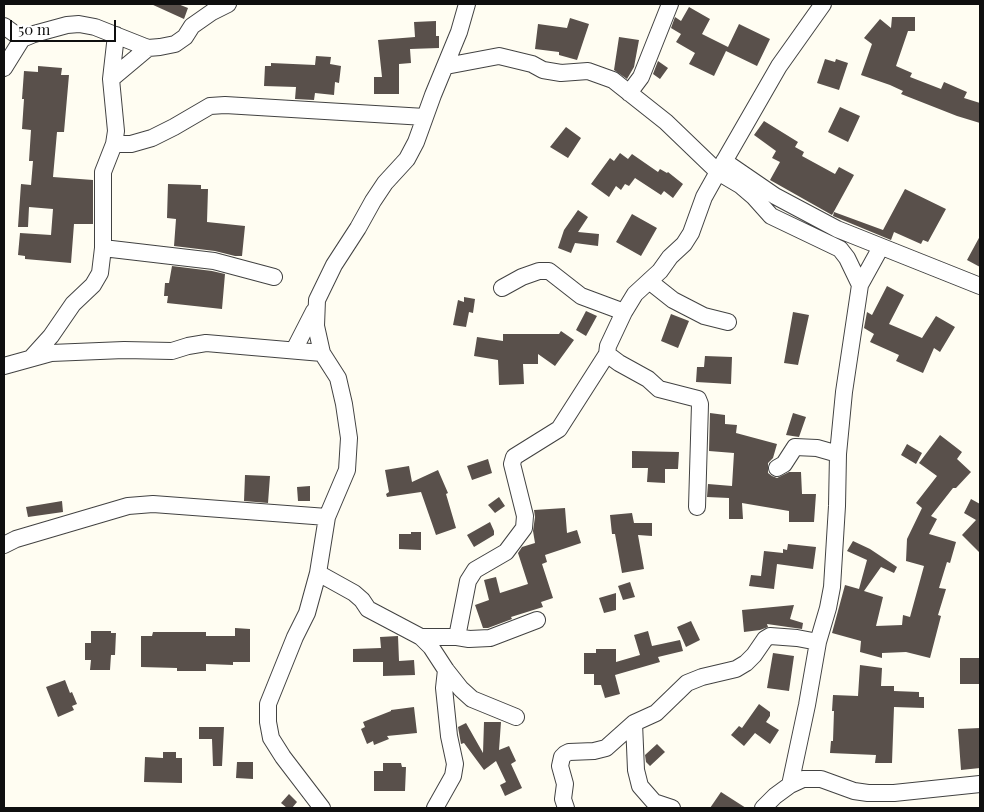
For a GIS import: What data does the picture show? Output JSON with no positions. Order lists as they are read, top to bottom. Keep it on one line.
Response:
{"scale_bar":"50 m"}
